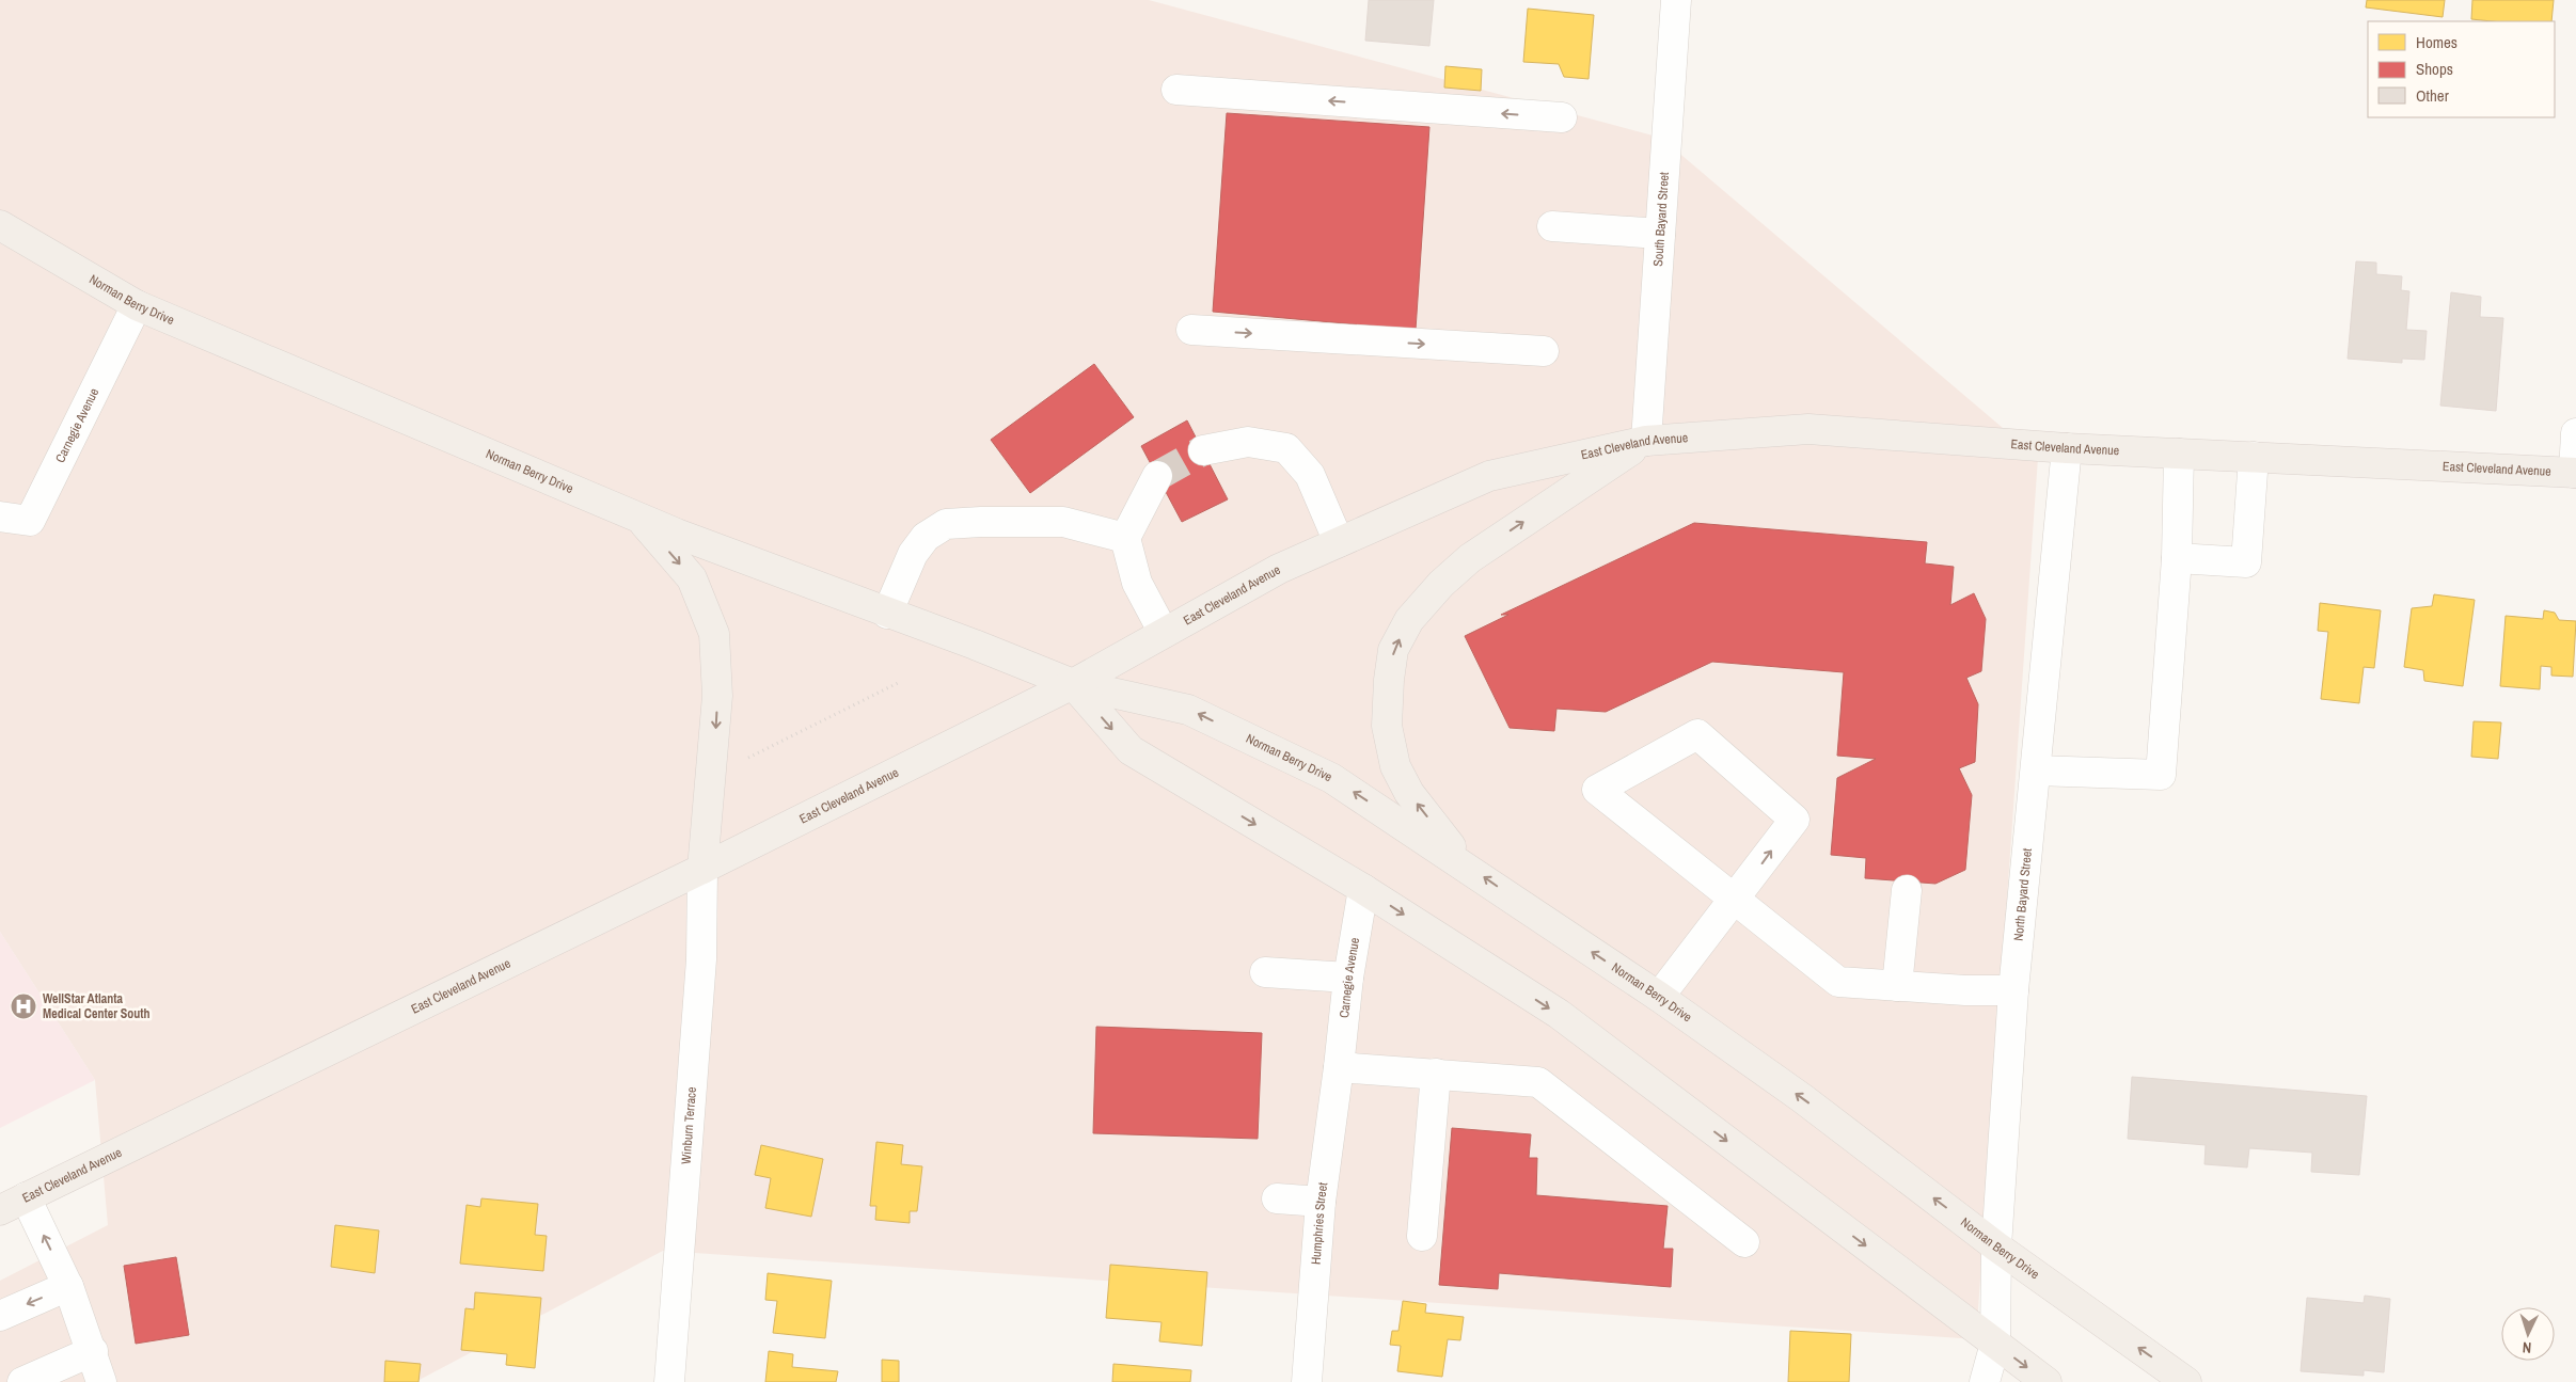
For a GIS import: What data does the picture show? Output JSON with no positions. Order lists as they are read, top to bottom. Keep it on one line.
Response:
{"streets":{"main road":["Norman Berry Drive","East Cleveland Avenue"],"street":["South Bayard Street","Carnegie Avenue","North Bayard Street","Winburn Terrace","Humphries Street"]},"crossings":[["South Bayard Street","East Cleveland Avenue"],["Norman Berry Drive","Carnegie Avenue"],["Norman Berry Drive","East Cleveland Avenue"],["Norman Berry Drive","North Bayard Street"],["Carnegie Avenue","Humphries Street"],["East Cleveland Avenue","North Bayard Street"],["East Cleveland Avenue","Winburn Terrace"]],"places":{"hospital":["WellStar Atlanta Medical Center South"]},"legend":["Homes","Shops","Other"],"north":"bottom"}
